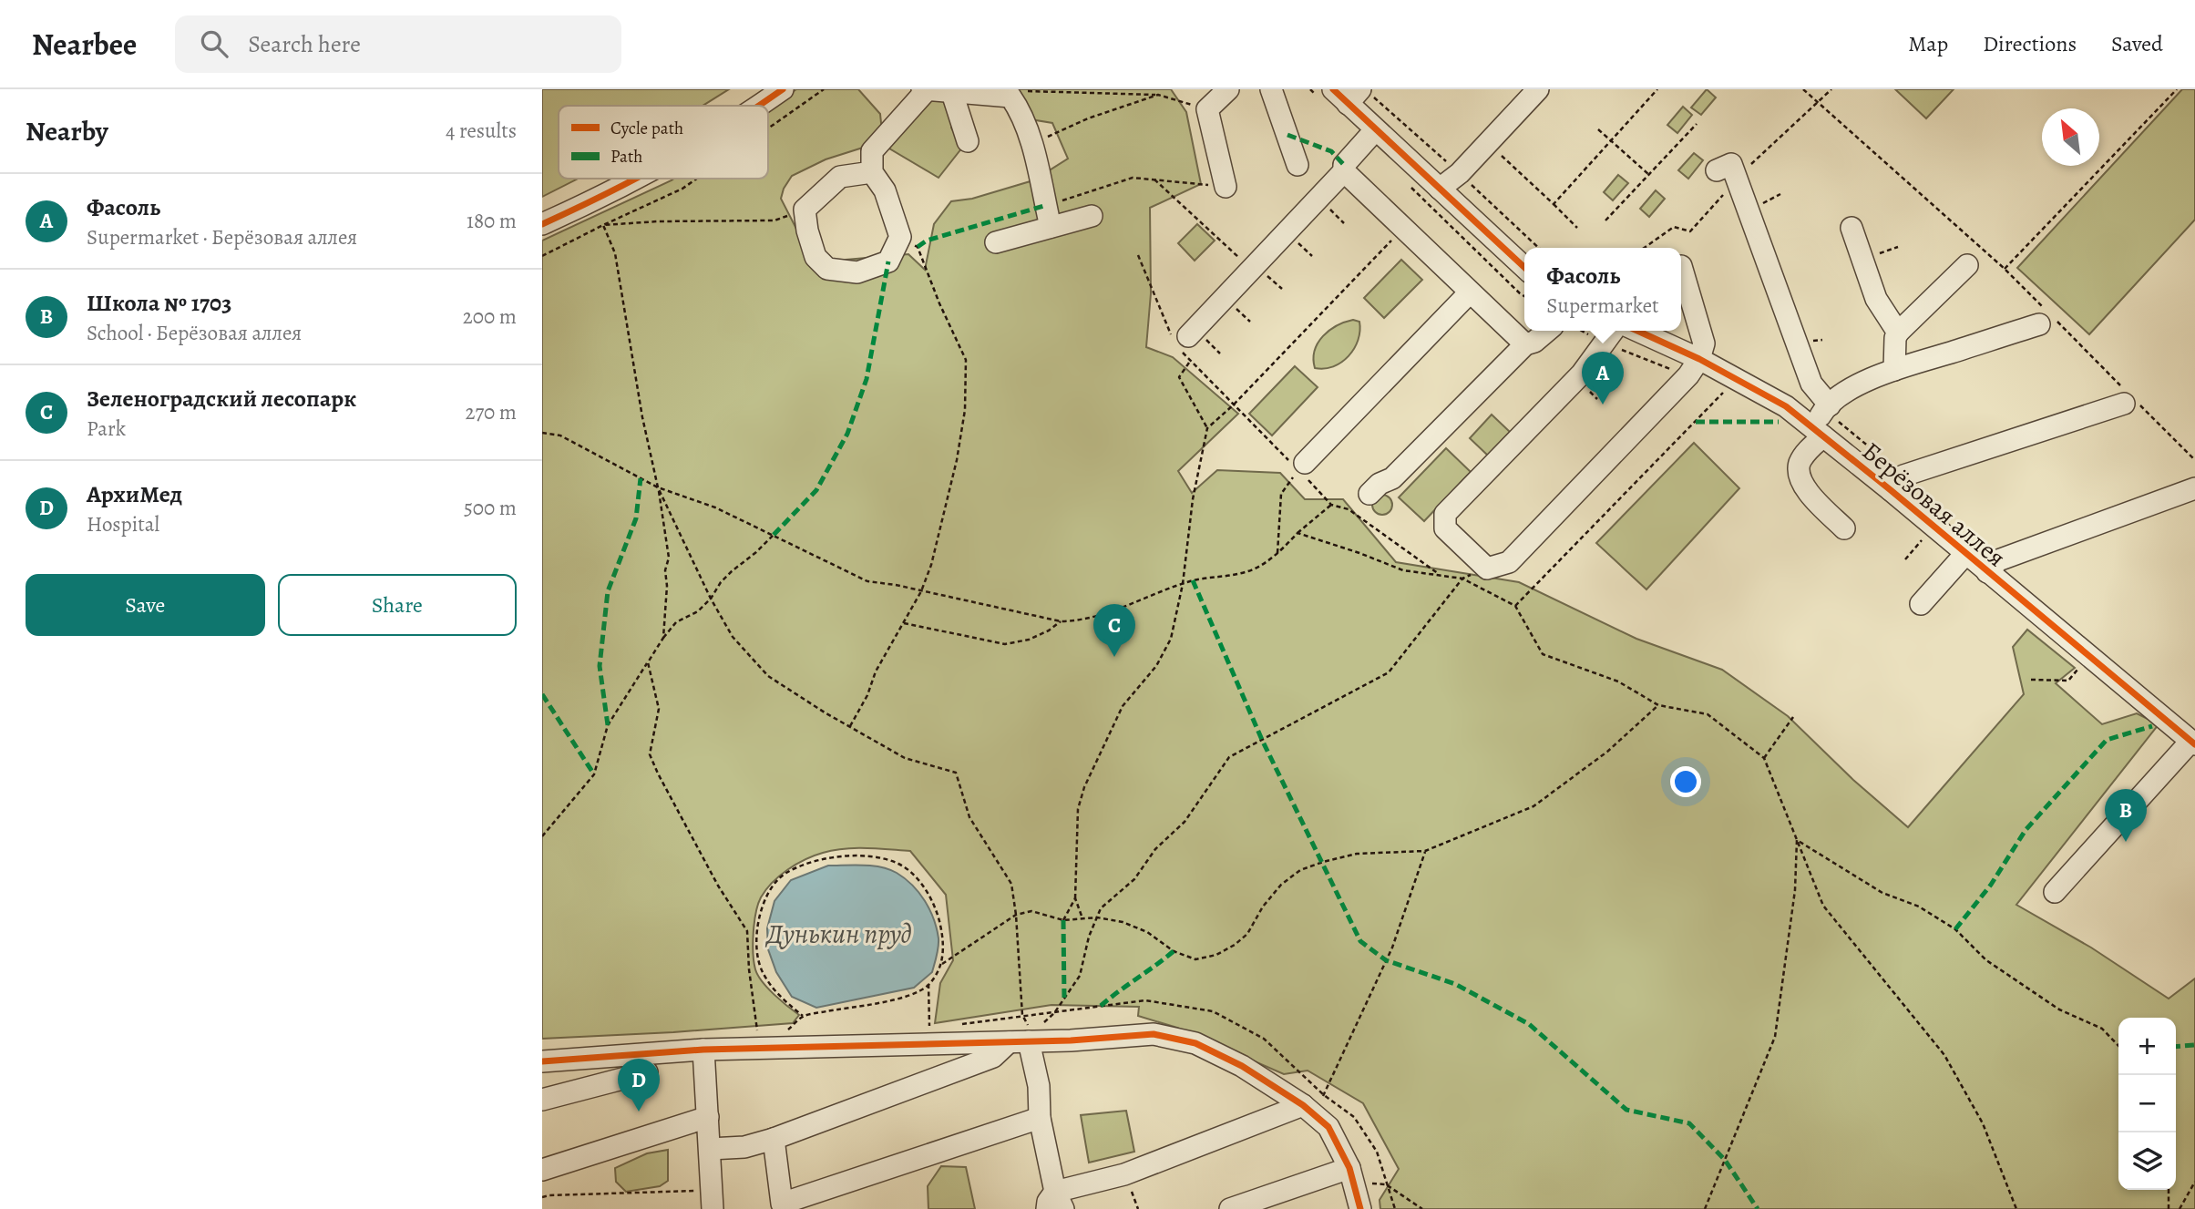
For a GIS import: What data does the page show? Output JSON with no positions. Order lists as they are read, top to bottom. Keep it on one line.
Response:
{"streets":{"street":["Берёзовая аллея"]},"water":["Дунькин пруд"],"legend":["Cycle path","Path"],"north":"top left","page":{"header":"Nearbee","search":"Search here","nav":["Map","Directions","Saved"],"heading":["Nearby","4 results"],"list":[{"mark":"A","name":"Фасоль","note":"Supermarket · Берёзовая аллея","value":"180 m"},{"mark":"B","name":"Школа № 1703","note":"School · Берёзовая аллея","value":"200 m"},{"mark":"C","name":"Зеленоградский лесопарк","note":"Park","value":"270 m"},{"mark":"D","name":"АрхиМед","note":"Hospital","value":"500 m"}],"popup":["Фасоль","Supermarket"],"pins":["A","C","B","D"],"buttons":["Save","Share"],"map_buttons":["+","−"]}}
